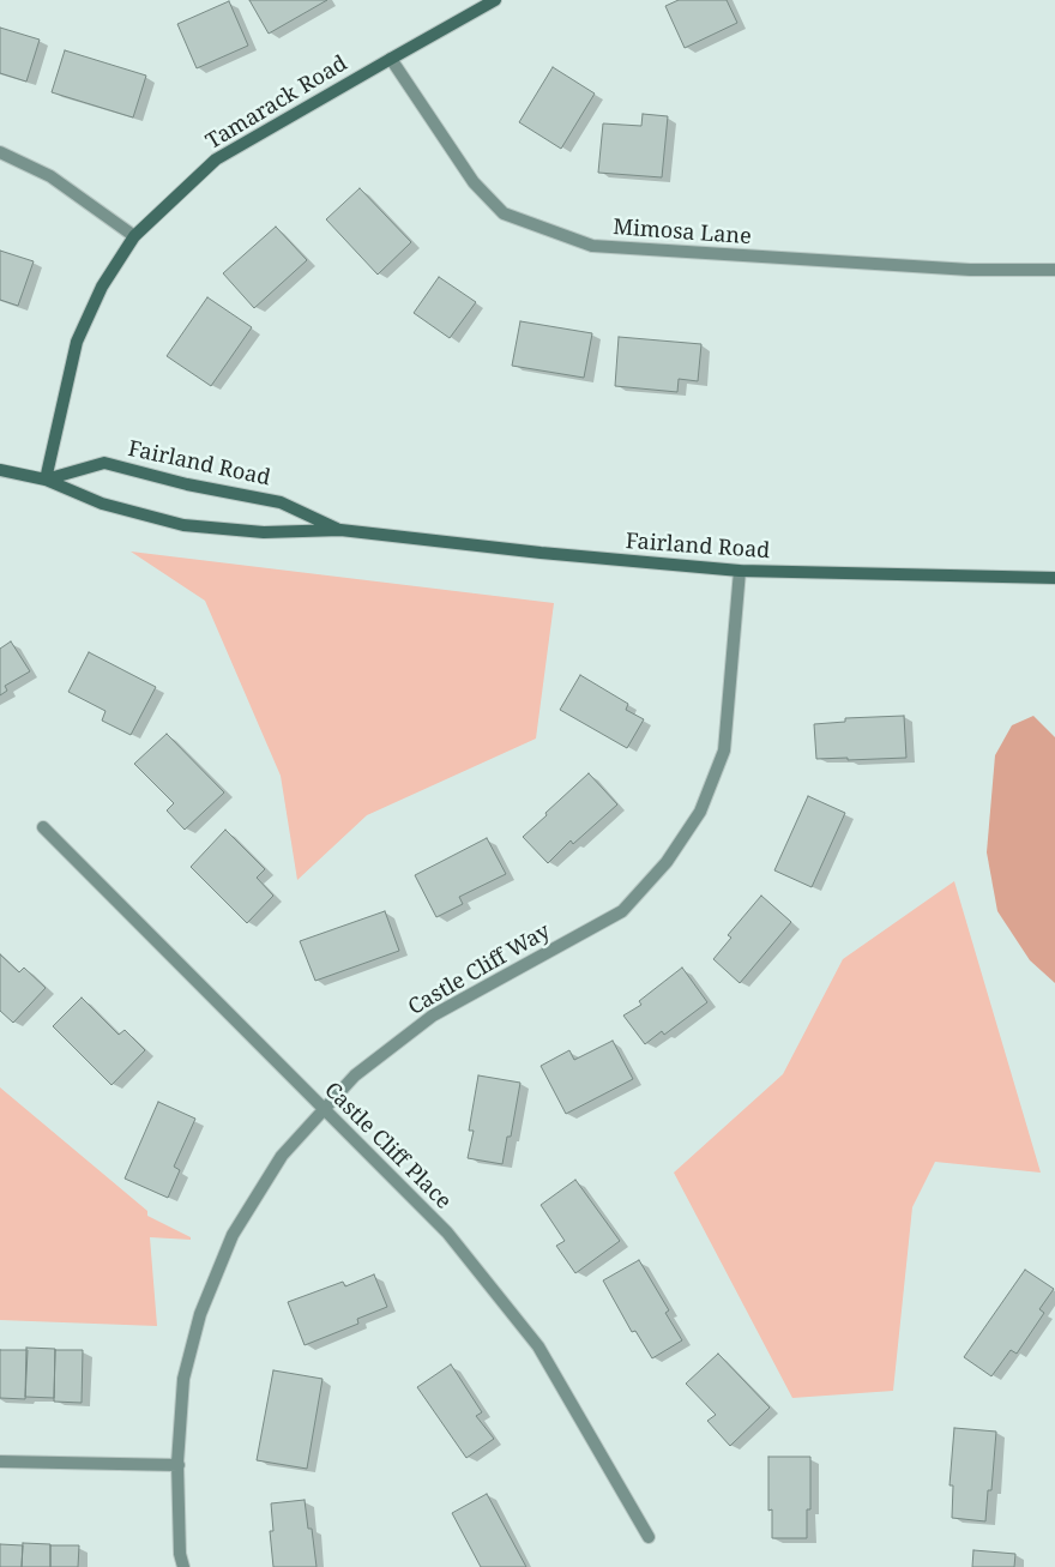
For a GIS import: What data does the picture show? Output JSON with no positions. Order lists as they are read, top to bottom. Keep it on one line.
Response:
{"streets":{"main road":["Tamarack Road","Fairland Road"],"street":["Mimosa Lane","Castle Cliff Way","Castle Cliff Place"]},"crossings":[["Tamarack Road","Mimosa Lane"],["Tamarack Road","Fairland Road"],["Fairland Road","Castle Cliff Way"],["Castle Cliff Way","Castle Cliff Place"]]}
